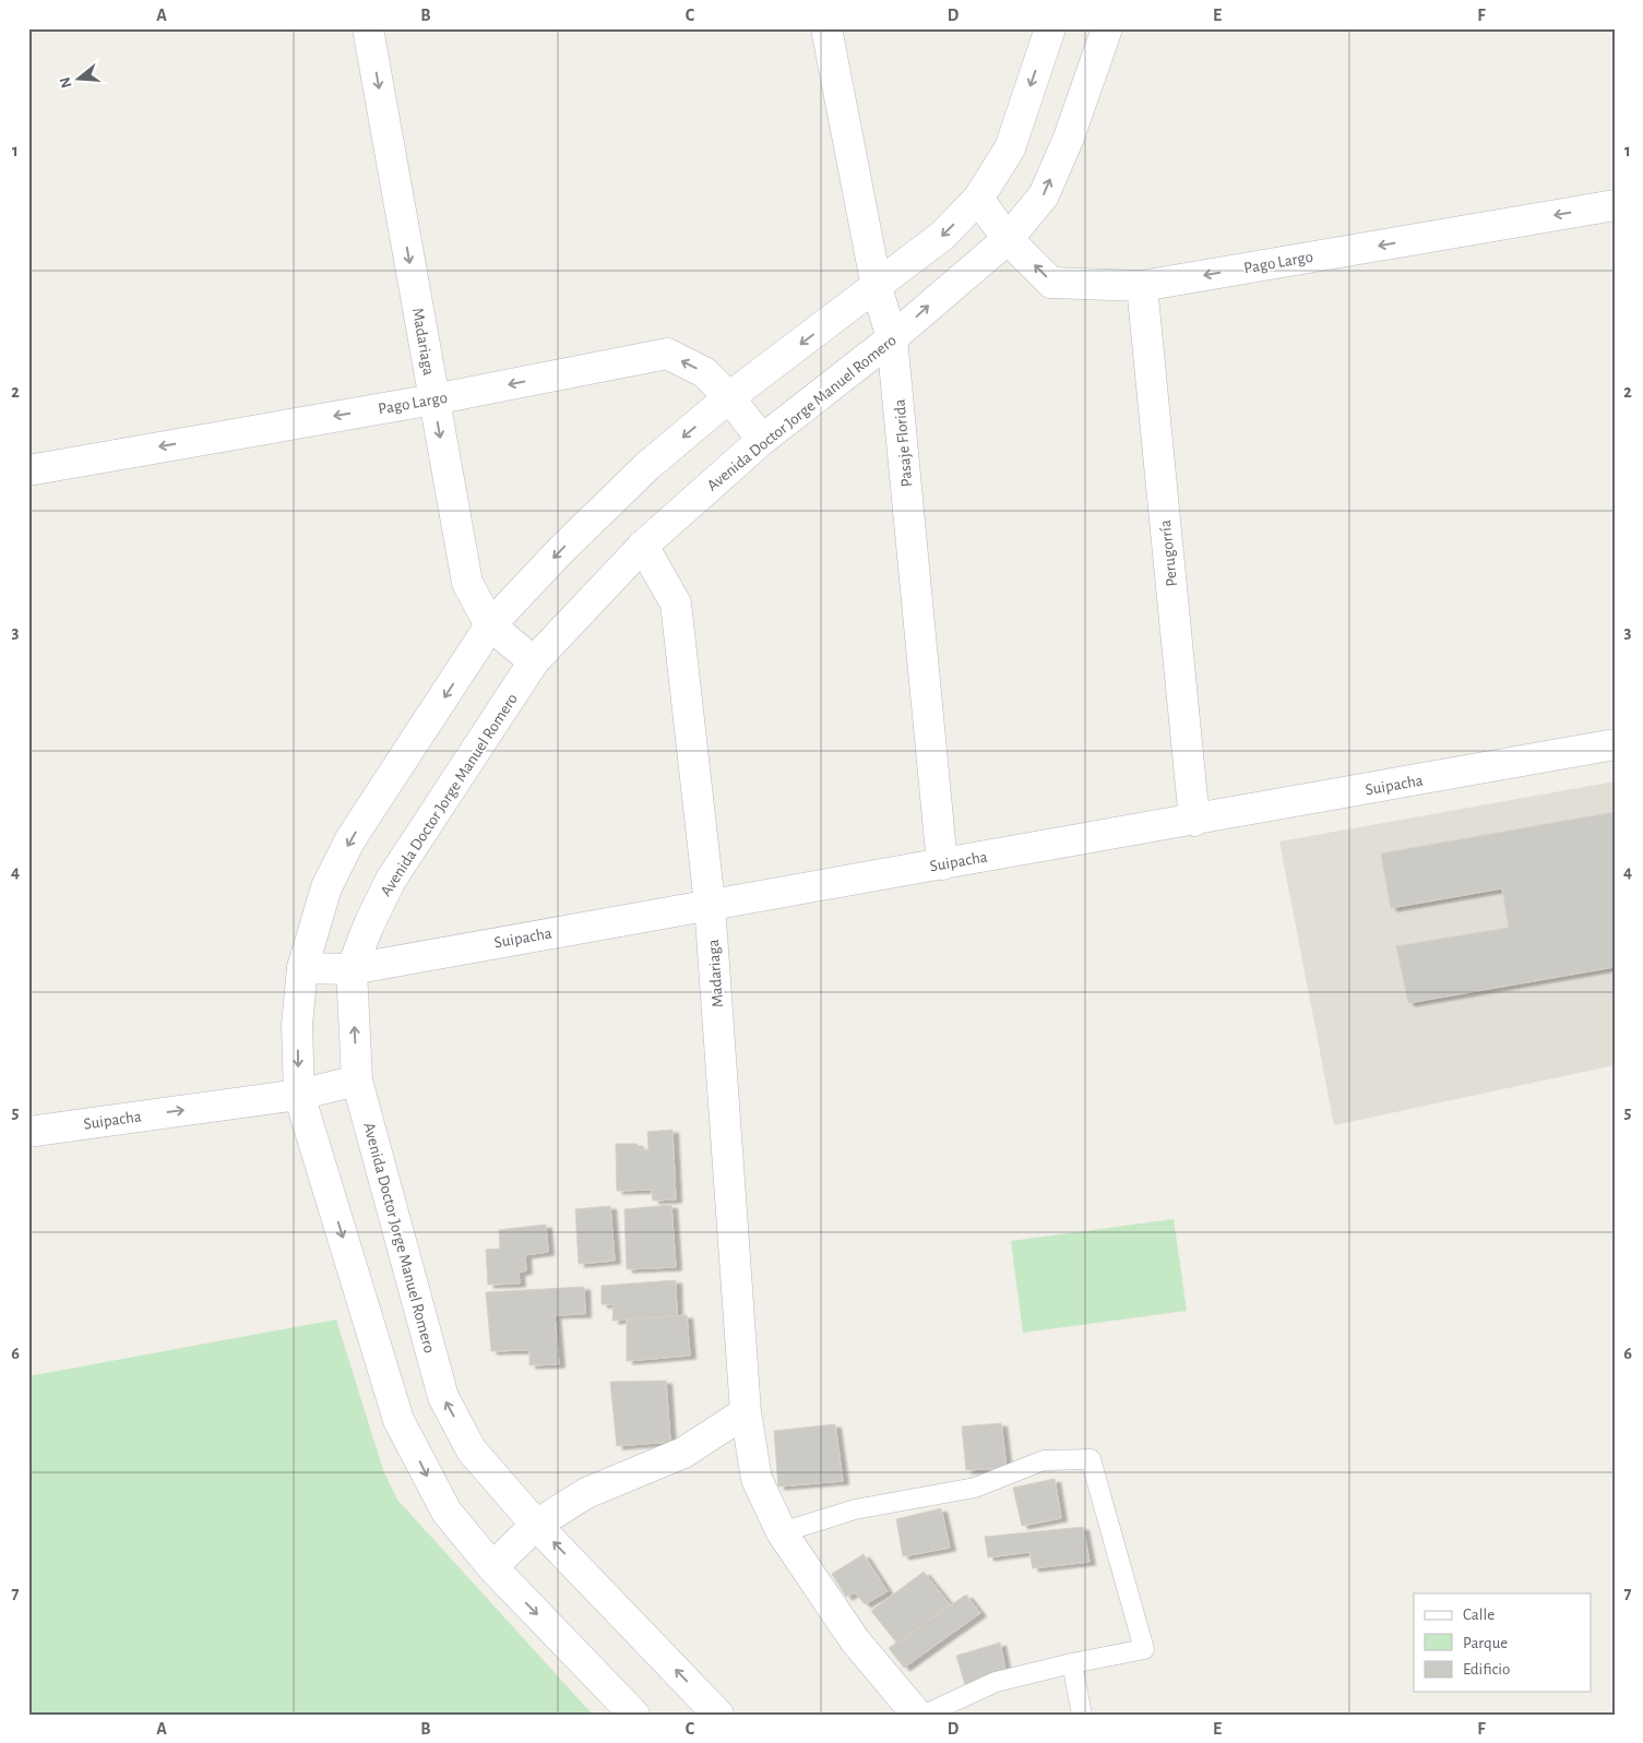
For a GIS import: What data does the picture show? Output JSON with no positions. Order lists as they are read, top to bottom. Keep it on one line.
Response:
{"streets":{"street":["Pago Largo","Madariaga","Avenida Doctor Jorge Manuel Romero","Pasaje Florida","Perugorría","Suipacha"]},"crossings":[["Pago Largo","Madariaga"],["Pago Largo","Avenida Doctor Jorge Manuel Romero"],["Pago Largo","Perugorría"],["Madariaga","Avenida Doctor Jorge Manuel Romero"],["Madariaga","Suipacha"],["Avenida Doctor Jorge Manuel Romero","Pasaje Florida"],["Avenida Doctor Jorge Manuel Romero","Suipacha"],["Pasaje Florida","Suipacha"],["Perugorría","Suipacha"]],"one_way":["Pago Largo"],"legend":["Calle","Parque","Edificio"],"north":"left","grid":{"columns":["A","B","C","D","E","F"],"rows":["1","2","3","4","5","6","7"]}}
